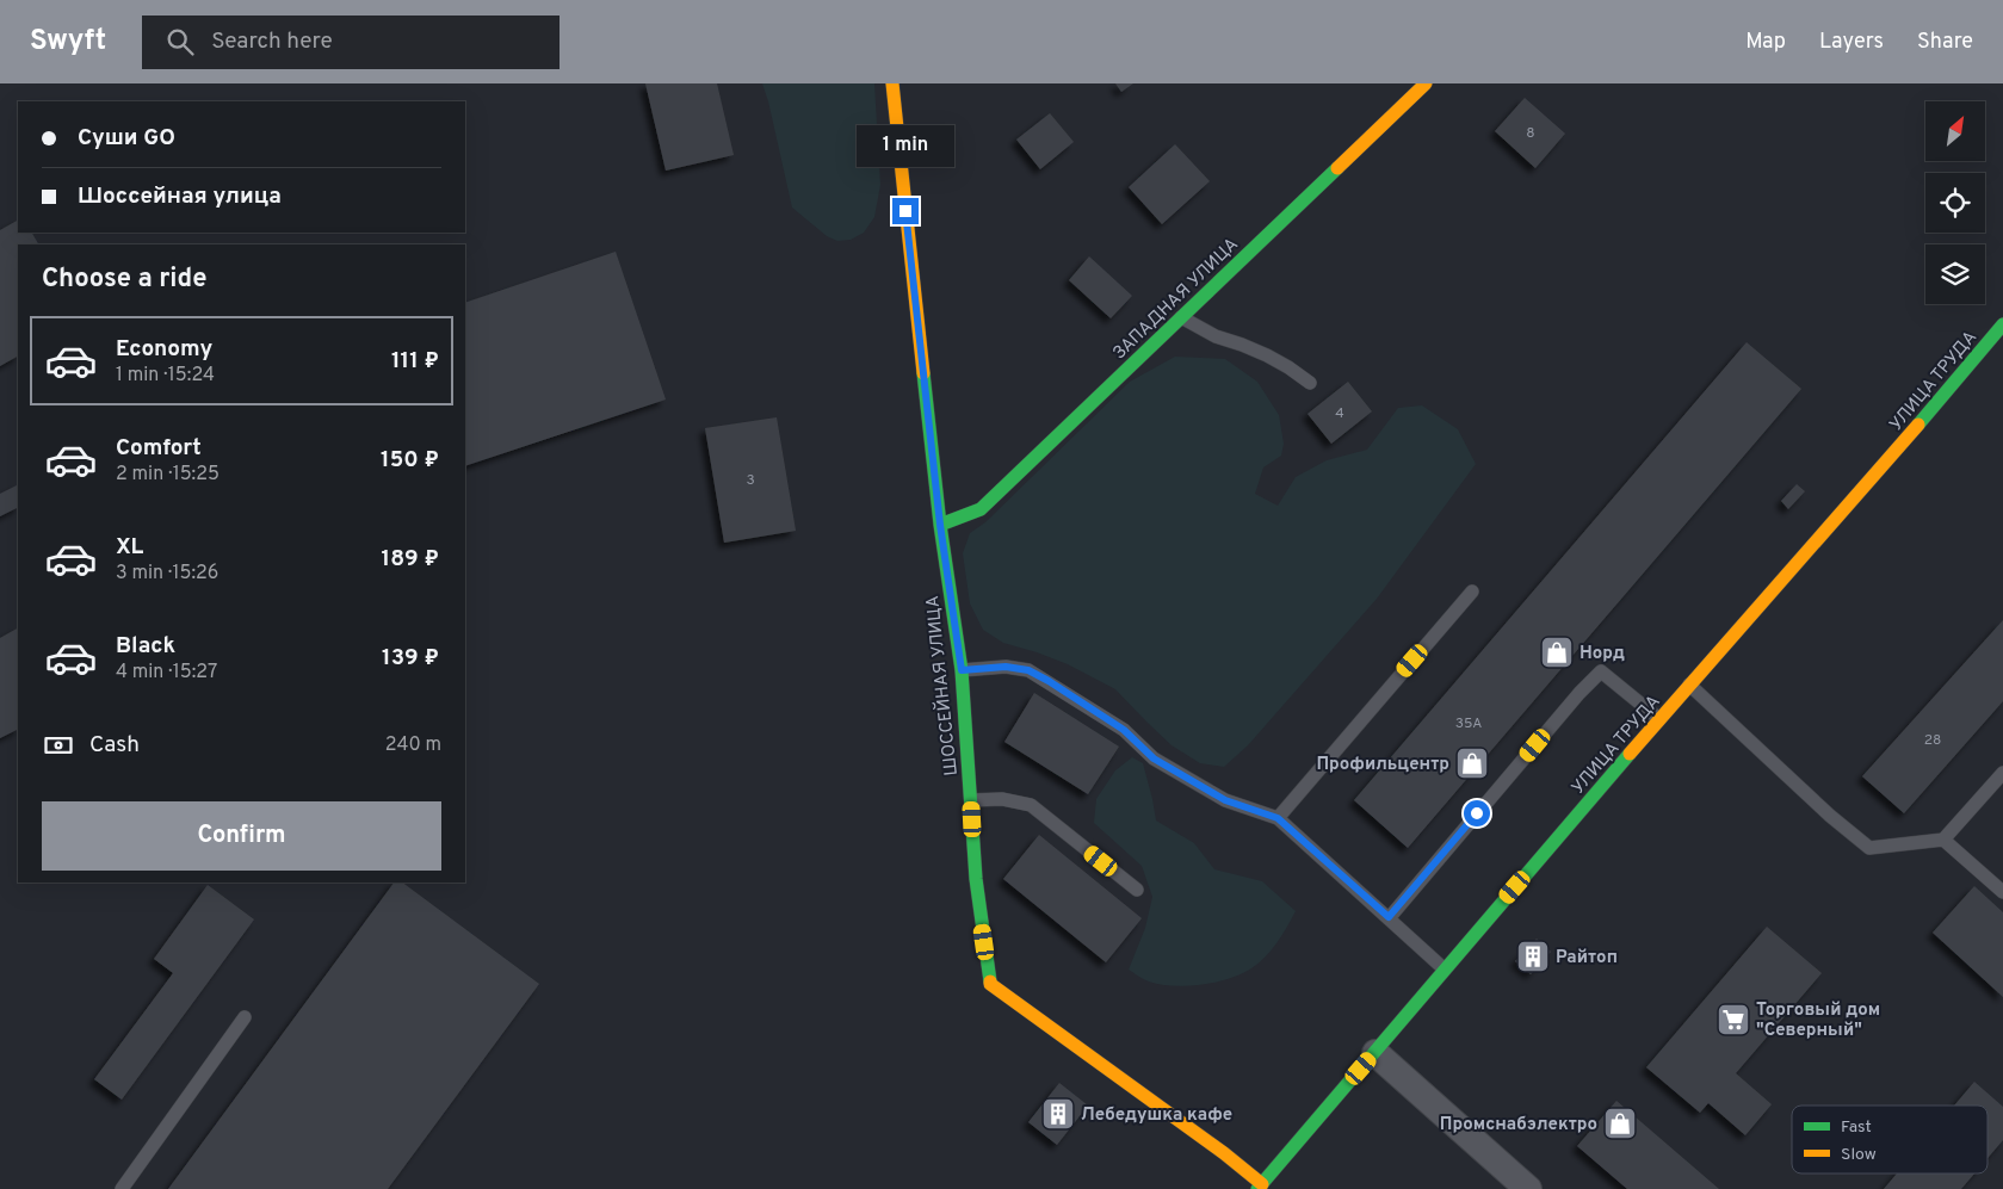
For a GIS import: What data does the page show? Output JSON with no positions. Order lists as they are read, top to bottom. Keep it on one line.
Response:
{"streets":{"street":["ЗАПАДНАЯ УЛИЦА","УЛИЦА ТРУДА","ШОССЕЙНАЯ УЛИЦА"]},"crossings":[["ЗАПАДНАЯ УЛИЦА","ШОССЕЙНАЯ УЛИЦА"],["УЛИЦА ТРУДА","ШОССЕЙНАЯ УЛИЦА"]],"places":{"shop":["Норд","Профильцентр","Промснабэлектро"],"building":["Райтоп","Лебедушка кафе"],"supermarket":["Торговый дом \"Северный\""]},"house_numbers":["8","4","3","35А","28"],"legend":["Fast","Slow"],"north":"top right","page":{"header":"Swyft","search":"Search here","nav":["Map","Layers","Share"],"banner":["Суши GO","Шоссейная улица"],"bubble":"1 min","heading":"Choose a ride","list":[{"name":"Economy","note":"1 min · 15:24","value":"111 ₽"},{"name":"Comfort","note":"2 min · 15:25","value":"150 ₽"},{"name":"XL","note":"3 min · 15:26","value":"189 ₽"},{"name":"Black","note":"4 min · 15:27","value":"139 ₽"}],"pay":["Cash","240 m"],"buttons":"Confirm"}}
